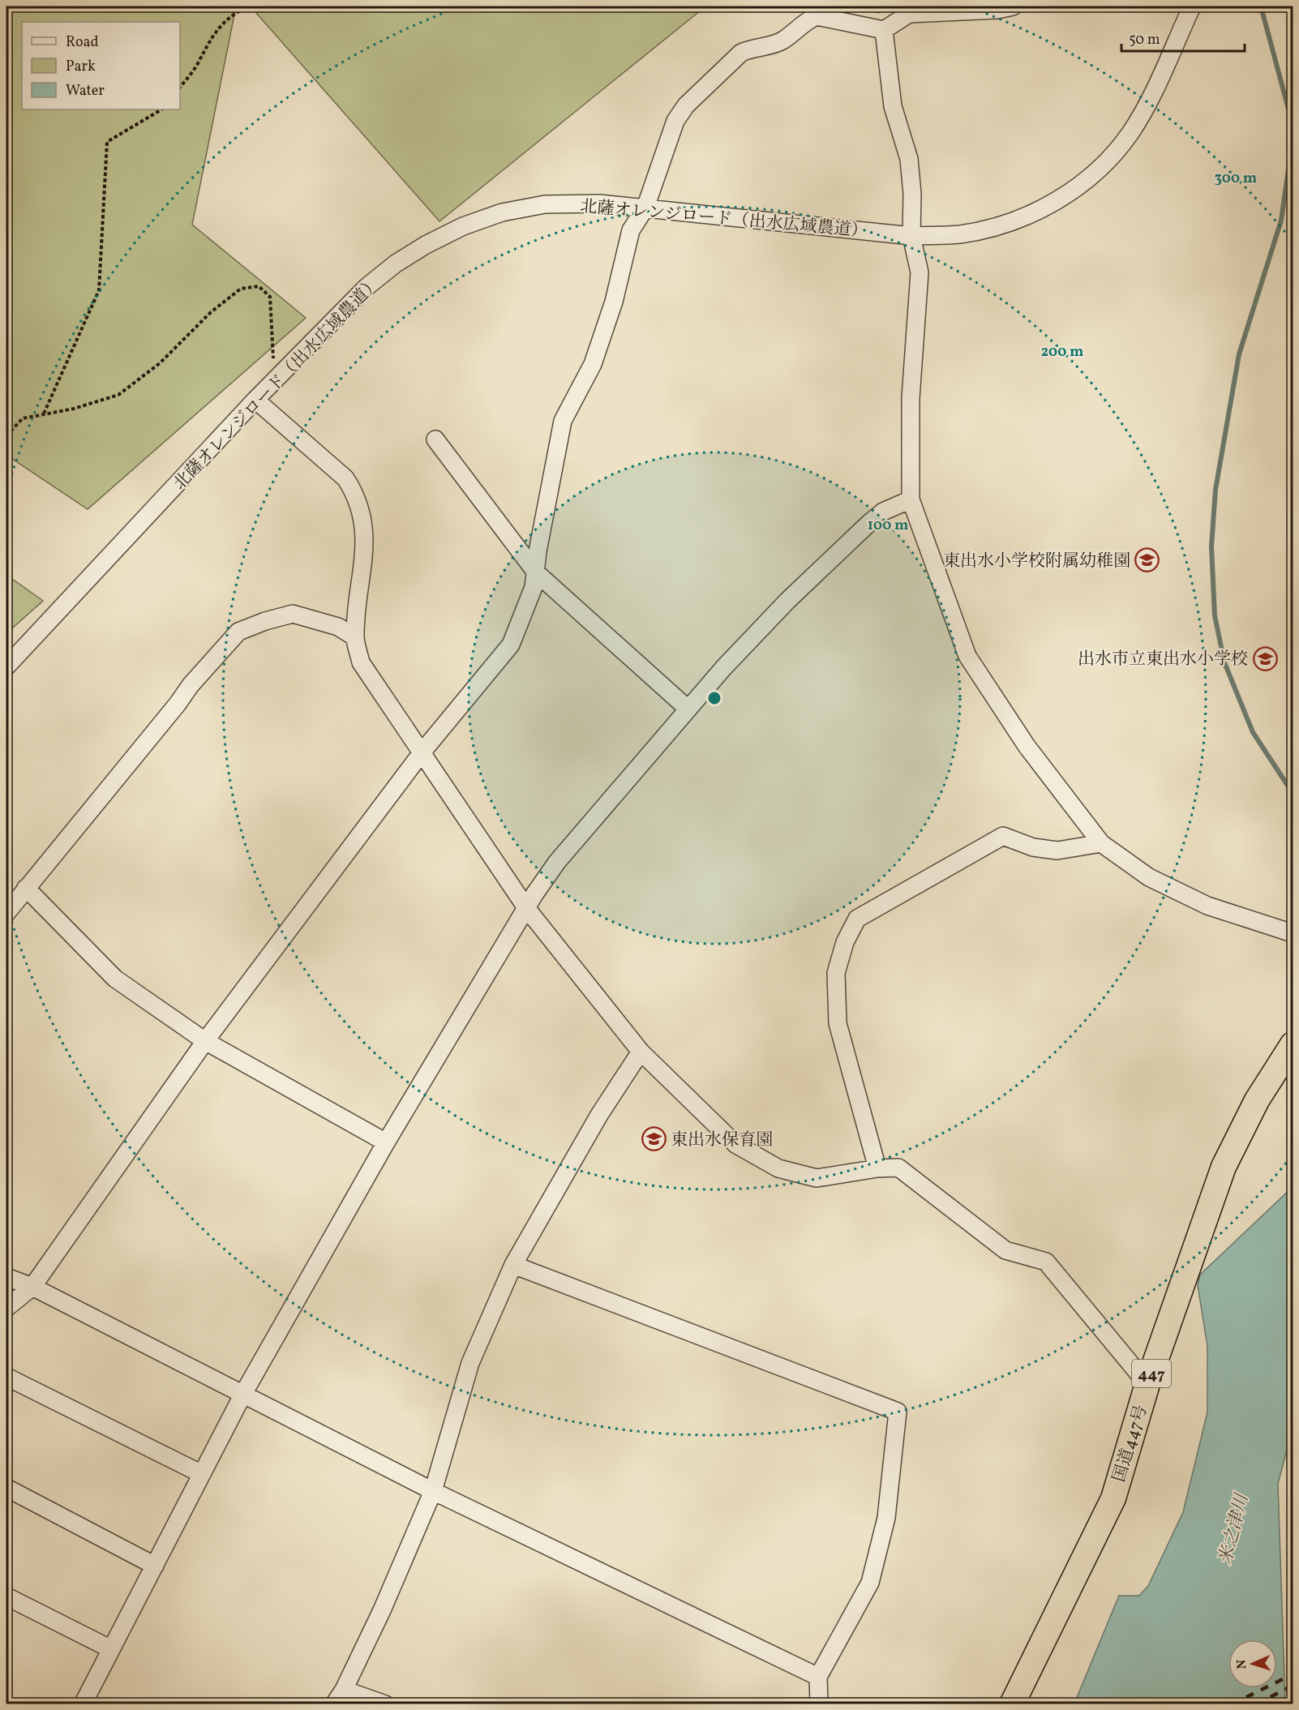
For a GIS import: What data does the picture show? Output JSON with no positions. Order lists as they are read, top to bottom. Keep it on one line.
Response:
{"streets":{"highway":["447","国道447号"],"street":["北薩オレンジロード（出水広域農道）"]},"water":["米之津川"],"places":{"school or university":["東出水小学校附属幼稚園","出水市立東出水小学校","東出水保育園"]},"legend":["Road","Park","Water"],"scale_bar":"50 m","north":"left","rings":["300 m","200 m","100 m"]}
